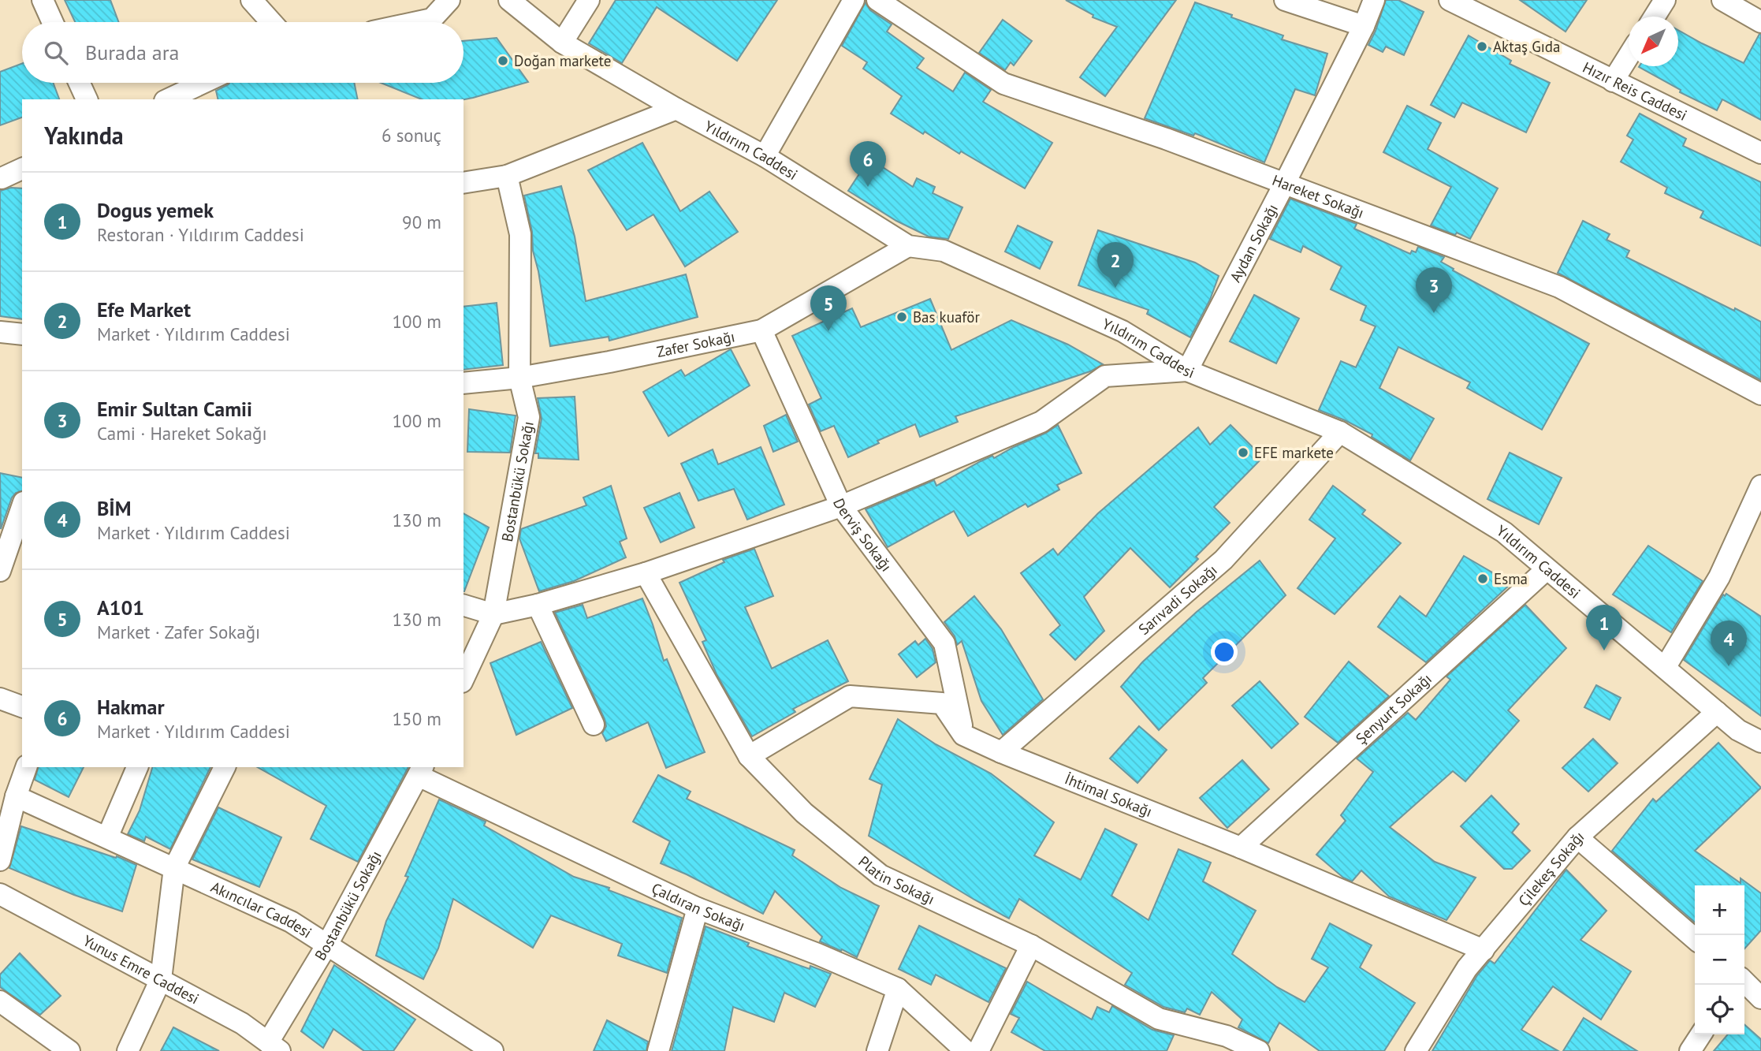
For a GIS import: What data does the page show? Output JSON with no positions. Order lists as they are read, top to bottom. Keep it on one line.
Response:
{"streets":{"street":["Hızır Reis Caddesi","Yıldırım Caddesi","Hareket Sokağı","Aydan Sokağı","Zafer Sokağı","Bostanbükü Sokağı","Derviş Sokağı","Sarıvadi Sokağı","Şenyurt Sokağı","İhtimal Sokağı","Çilekeş Sokağı","Platin Sokağı","Çaldıran Sokağı","Akıncılar Caddesi","Yunus Emre Caddesi"]},"crossings":[["Yıldırım Caddesi","Aydan Sokağı"],["Yıldırım Caddesi","Zafer Sokağı"],["Yıldırım Caddesi","Sarıvadi Sokağı"],["Yıldırım Caddesi","Şenyurt Sokağı"],["Yıldırım Caddesi","Çilekeş Sokağı"],["Hareket Sokağı","Aydan Sokağı"],["Zafer Sokağı","Bostanbükü Sokağı"],["Zafer Sokağı","Derviş Sokağı"],["Bostanbükü Sokağı","Çaldıran Sokağı"],["Bostanbükü Sokağı","Akıncılar Caddesi"],["Bostanbükü Sokağı","Yunus Emre Caddesi"],["Derviş Sokağı","İhtimal Sokağı"],["Sarıvadi Sokağı","İhtimal Sokağı"],["Şenyurt Sokağı","İhtimal Sokağı"],["İhtimal Sokağı","Çilekeş Sokağı"]],"places":["Aktaş Gıda","Doğan markete","Bas kuaför","EFE markete","Esma"],"north":"bottom left","page":{"search":"Burada ara","heading":["Yakında","6 sonuç"],"pins":["6","2","3","5","1","4"],"list":[{"mark":"1","name":"Dogus yemek","note":"Restoran · Yıldırım Caddesi","value":"90 m"},{"mark":"2","name":"Efe Market","note":"Market · Yıldırım Caddesi","value":"100 m"},{"mark":"3","name":"Emir Sultan Camii","note":"Cami · Hareket Sokağı","value":"100 m"},{"mark":"4","name":"BİM","note":"Market · Yıldırım Caddesi","value":"130 m"},{"mark":"5","name":"A101","note":"Market · Zafer Sokağı","value":"130 m"},{"mark":"6","name":"Hakmar","note":"Market · Yıldırım Caddesi","value":"150 m"}],"map_buttons":["+","−"]}}
